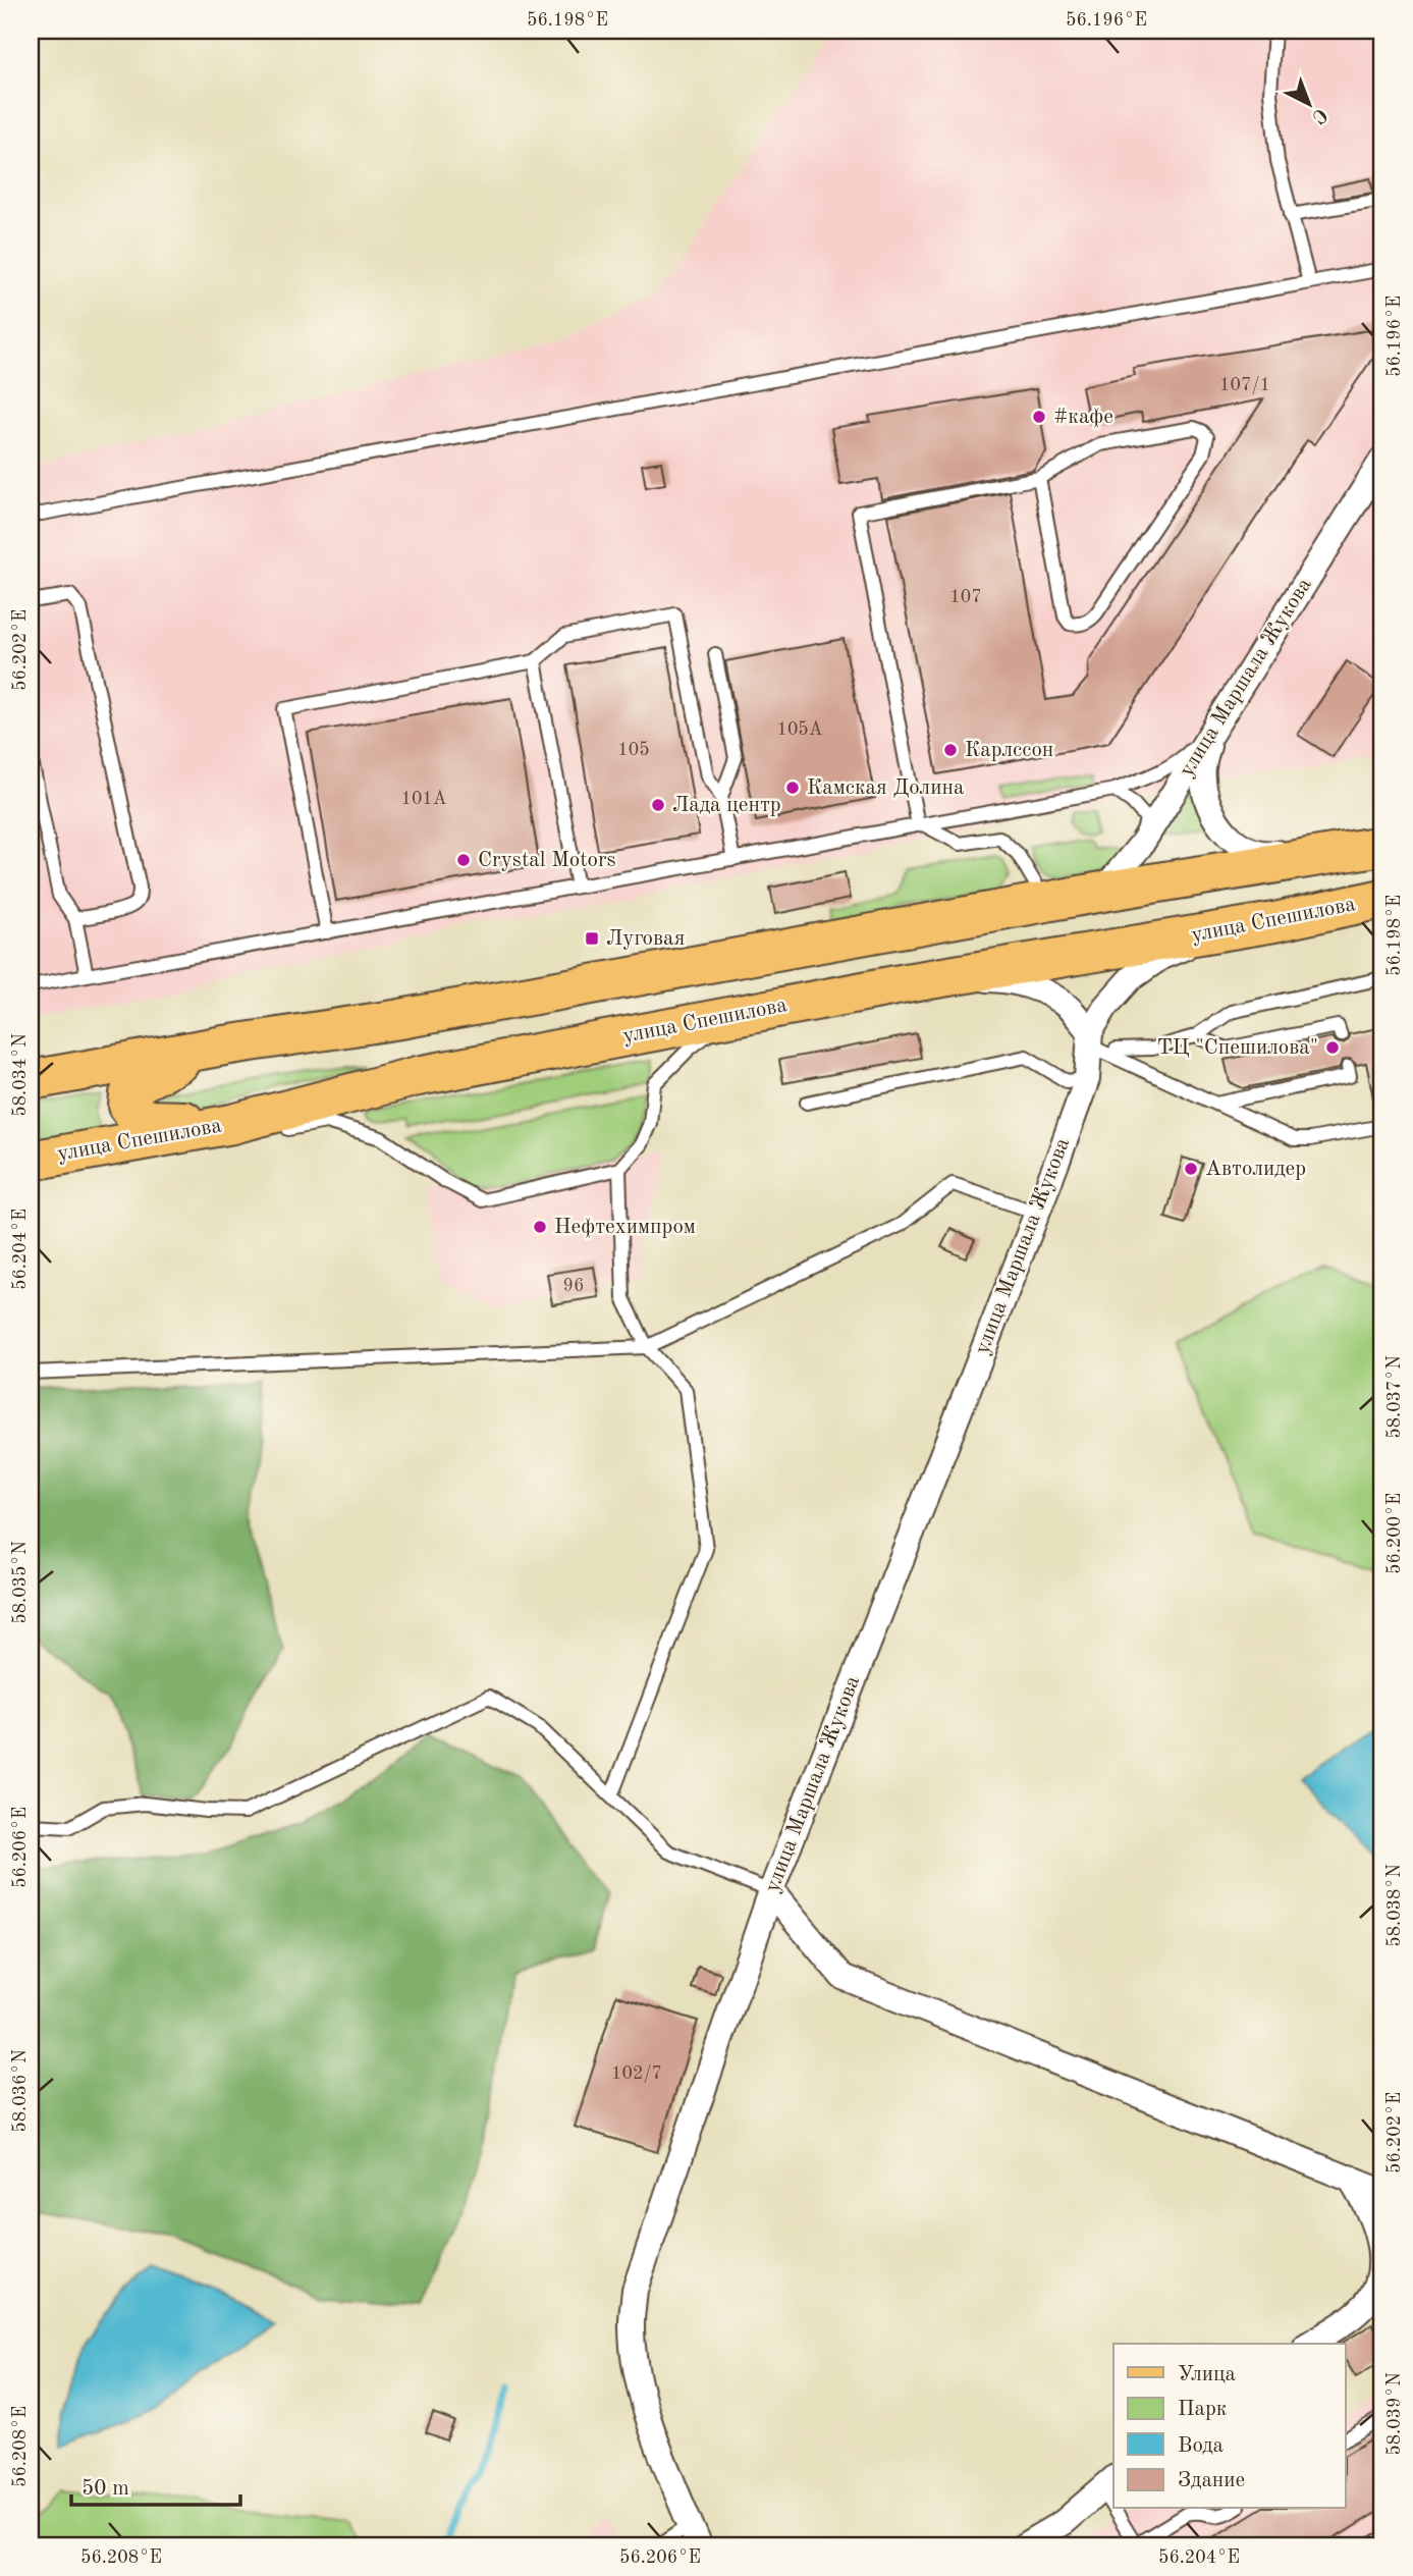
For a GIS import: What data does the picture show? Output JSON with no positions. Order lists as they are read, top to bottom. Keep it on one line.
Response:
{"streets":{"main road":["улица Спешилова"],"street":["улица Маршала Жукова"]},"places":{"other":["#кафе","Карлссон","Камская Долина","Лада центр","Crystal Motors","ТЦ \"Спешилова\"","Автолидер","Нефтехимпром"],"transit":["Луговая"]},"house_numbers":["107/1","107","105А","105","101А","96","102/7"],"legend":["Улица","Парк","Вода","Здание"],"scale_bar":"50 m","north":"bottom right","coordinates":["56.198°E","56.196°E","56.202°E","58.034°N","56.204°E","58.037°N","56.200°E","58.035°N","56.206°E","58.038°N","58.036°N","58.039°N","56.208°E"]}
